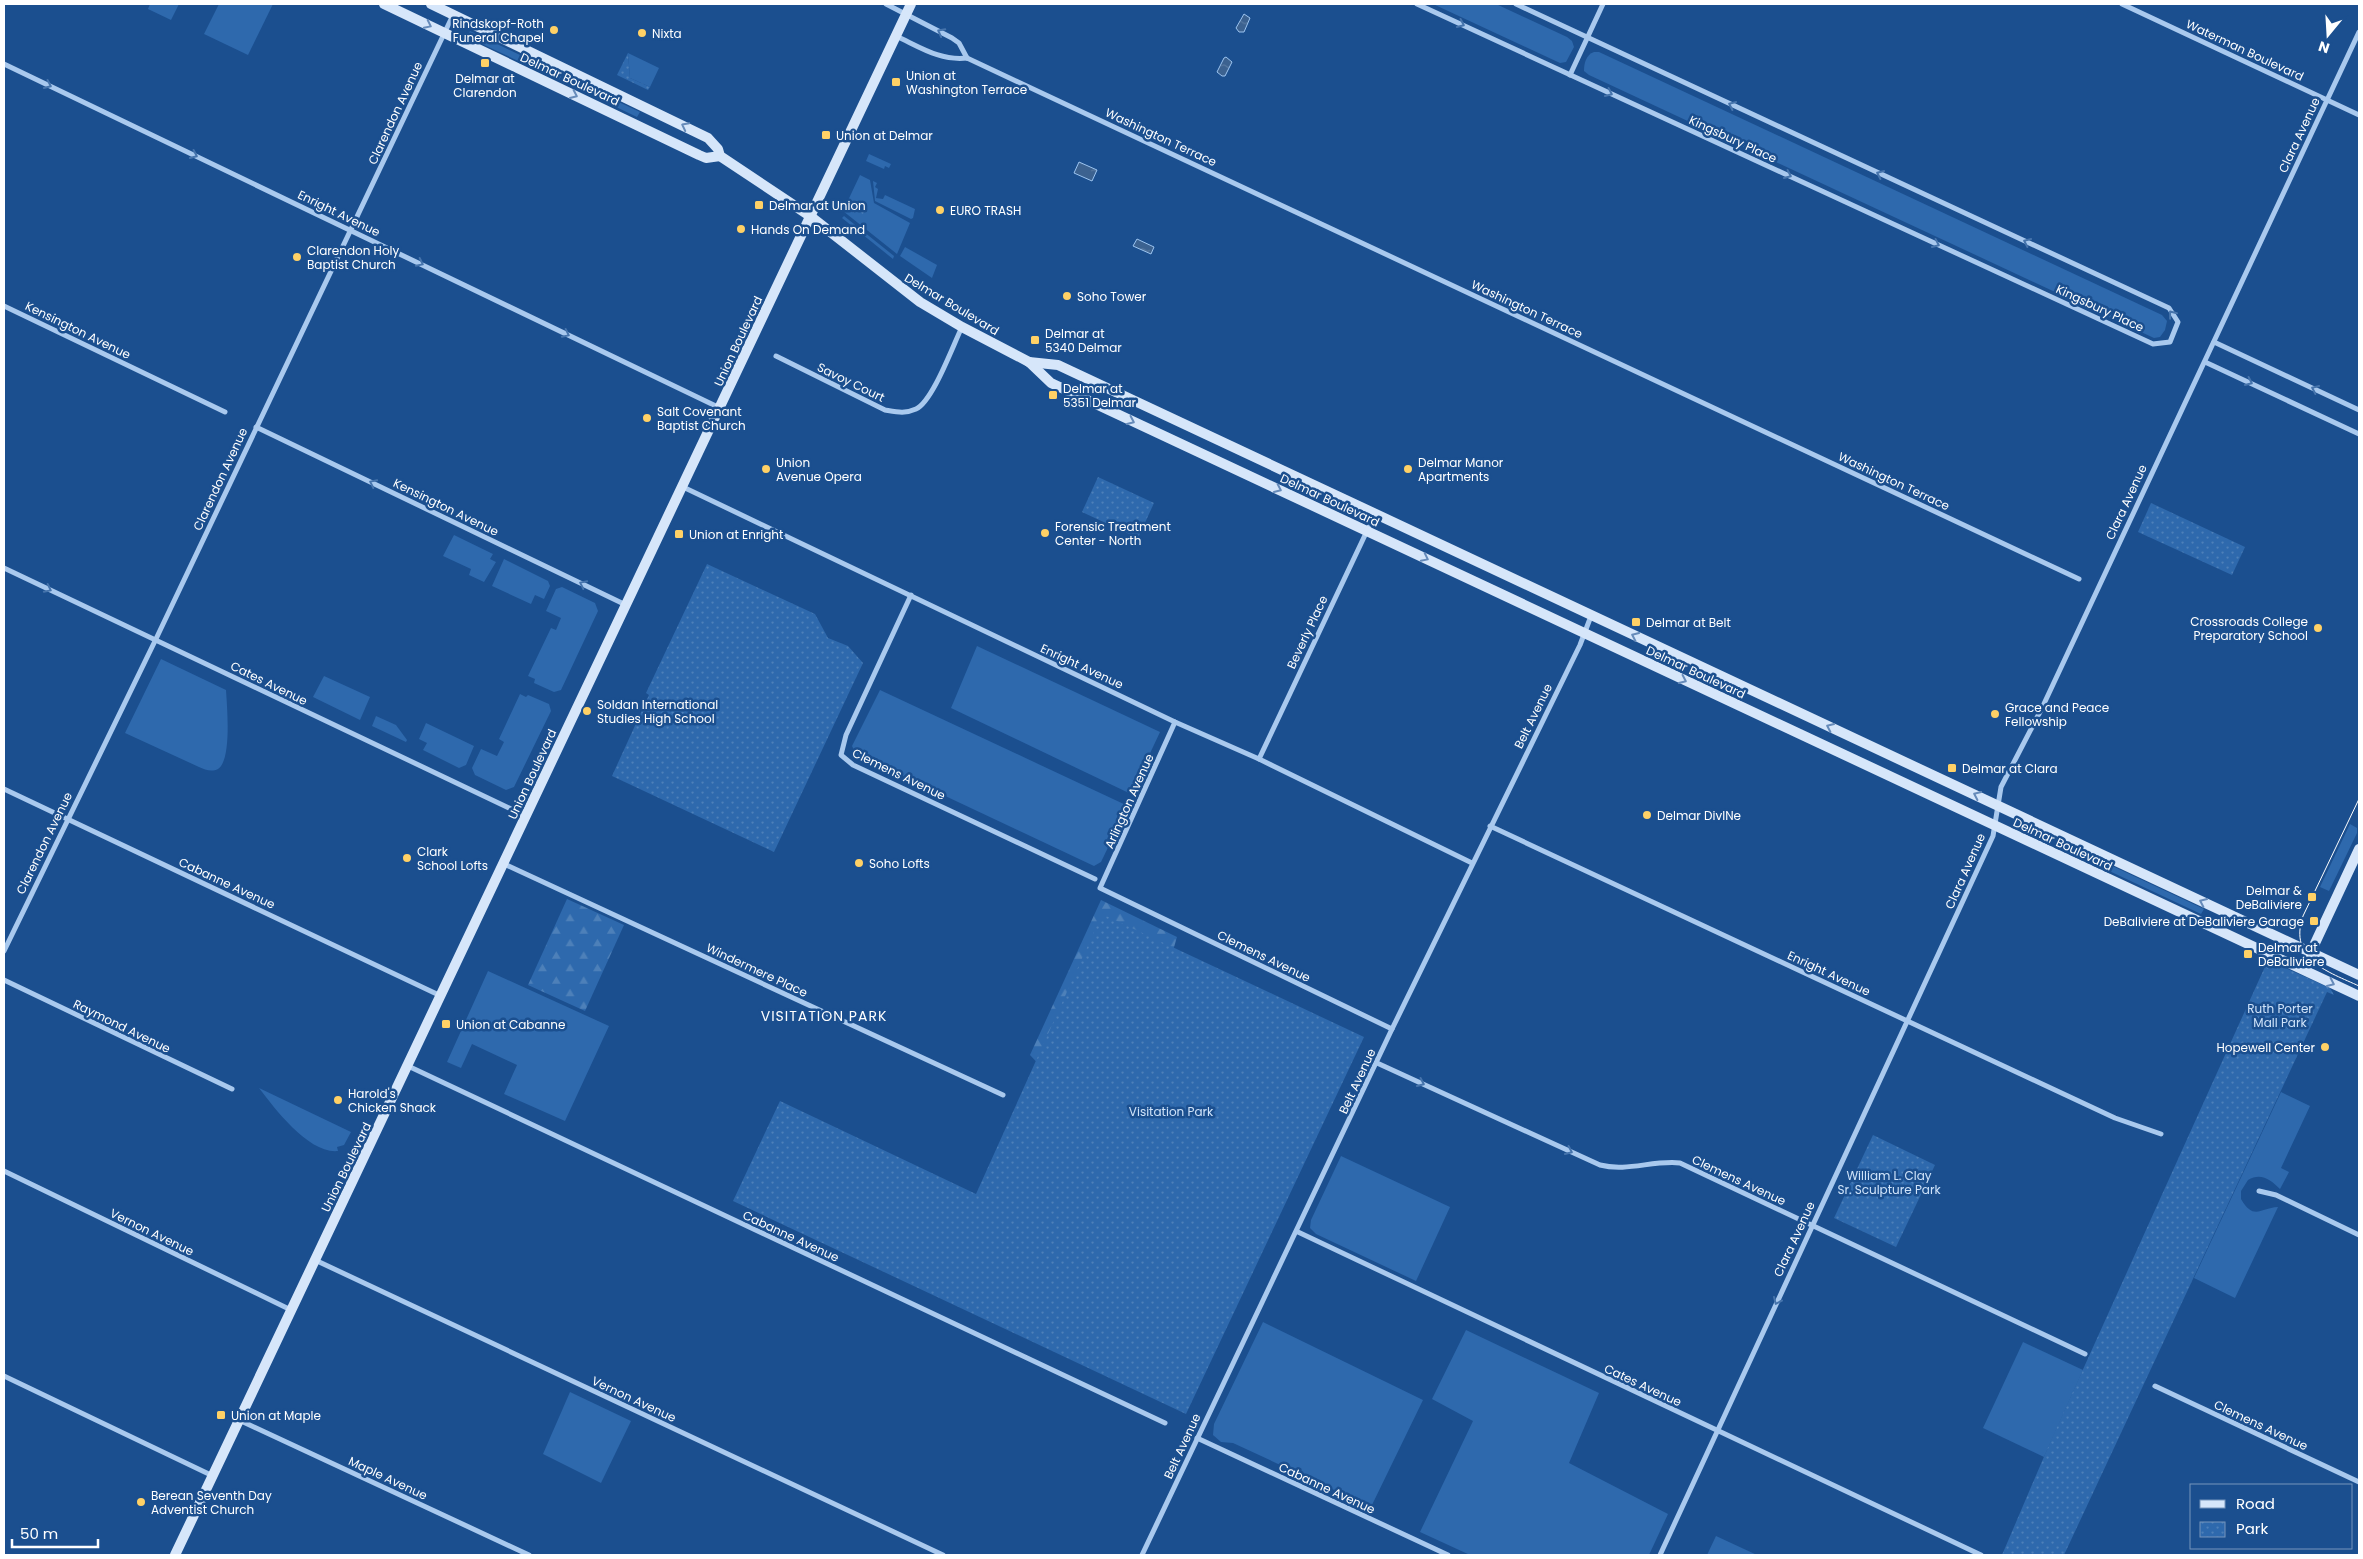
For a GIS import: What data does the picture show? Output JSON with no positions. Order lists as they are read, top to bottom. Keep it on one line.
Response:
{"streets":{"main road":["Delmar Boulevard","Union Boulevard"],"street":["Waterman Boulevard","Clarendon Avenue","Clara Avenue","Washington Terrace","Kingsbury Place","Enright Avenue","Kensington Avenue","Savoy Court","Beverly Place","Cates Avenue","Belt Avenue","Clemens Avenue","Arlington Avenue","Cabanne Avenue","Windermere Place","Raymond Avenue","Vernon Avenue","Maple Avenue"]},"crossings":[["Waterman Boulevard","Clara Avenue"],["Delmar Boulevard","Clarendon Avenue"],["Delmar Boulevard","Clara Avenue"],["Delmar Boulevard","Union Boulevard"],["Delmar Boulevard","Savoy Court"],["Delmar Boulevard","Beverly Place"],["Delmar Boulevard","Belt Avenue"],["Clarendon Avenue","Enright Avenue"],["Clarendon Avenue","Kensington Avenue"],["Clarendon Avenue","Cates Avenue"],["Clarendon Avenue","Cabanne Avenue"],["Clara Avenue","Enright Avenue"],["Clara Avenue","Cates Avenue"],["Clara Avenue","Clemens Avenue"],["Enright Avenue","Union Boulevard"],["Enright Avenue","Beverly Place"],["Enright Avenue","Belt Avenue"],["Enright Avenue","Clemens Avenue"],["Enright Avenue","Arlington Avenue"],["Kensington Avenue","Union Boulevard"],["Union Boulevard","Cates Avenue"],["Union Boulevard","Cabanne Avenue"],["Union Boulevard","Windermere Place"],["Union Boulevard","Vernon Avenue"],["Union Boulevard","Maple Avenue"],["Cates Avenue","Belt Avenue"],["Belt Avenue","Clemens Avenue"],["Belt Avenue","Cabanne Avenue"],["Clemens Avenue","Arlington Avenue"]],"one_way":["Kensington Avenue"],"districts":["VISITATION PARK"],"parks":["Ruth Porter Mall Park","Visitation Park","William L. Clay Sr. Sculpture Park"],"places":{"other":["Rindskopf-Roth Funeral Chapel","Nixta","EURO TRASH","Hands On Demand","Clarendon Holy Baptist Church","Soho Tower","Salt Covenant Baptist Church","Union Avenue Opera","Delmar Manor Apartments","Forensic Treatment Center - North","Crossroads College Preparatory School","Soldan International Studies High School","Grace and Peace Fellowship","Delmar DivINe","Clark School Lofts","Soho Lofts","Hopewell Center","Harold's Chicken Shack","Berean Seventh Day Adventist Church"],"transit":["Delmar at Clarendon","Union at Washington Terrace","Union at Delmar","Delmar at Union","Delmar at 5340 Delmar","Delmar at 5351 Delmar","Union at Enright","Delmar at Belt","Delmar at Clara","Delmar & DeBaliviere","DeBaliviere at DeBaliviere Garage","Delmar at DeBaliviere","Union at Cabanne","Union at Maple"]},"legend":["Road","Park"],"scale_bar":"50 m","north":"bottom"}
